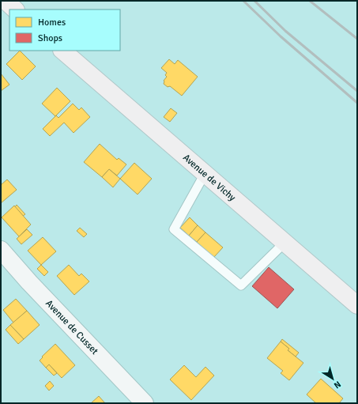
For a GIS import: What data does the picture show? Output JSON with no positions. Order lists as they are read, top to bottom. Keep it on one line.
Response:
{"streets":{"main road":["Avenue de Vichy","Avenue de Cusset"]},"legend":["Homes","Shops"],"north":"bottom right"}
